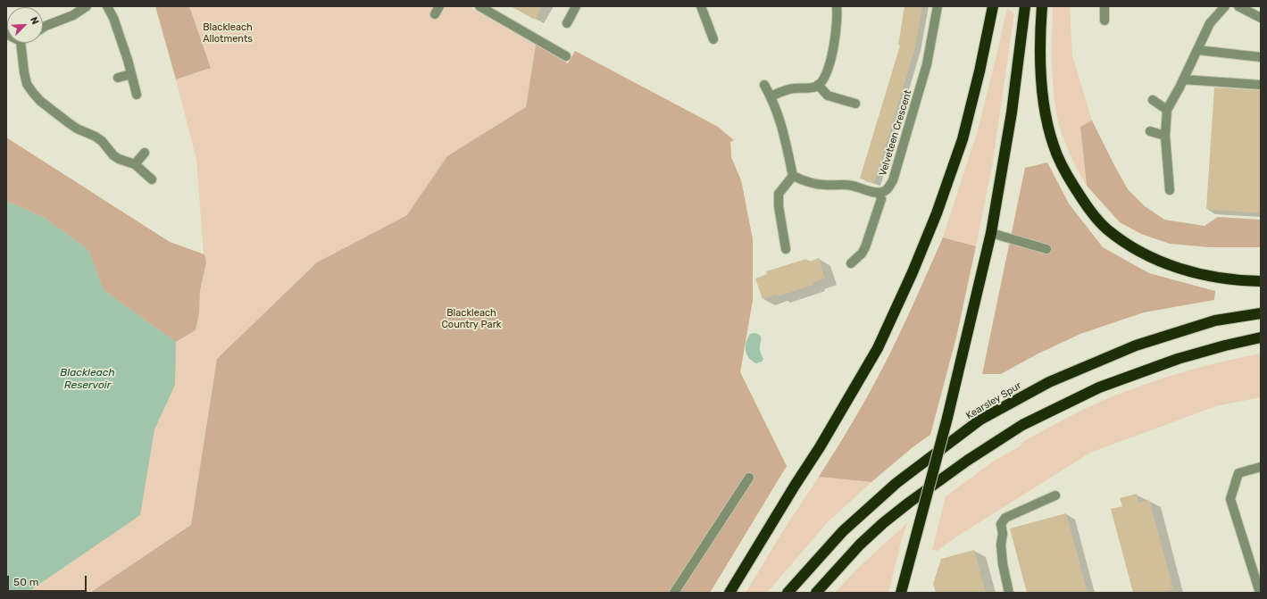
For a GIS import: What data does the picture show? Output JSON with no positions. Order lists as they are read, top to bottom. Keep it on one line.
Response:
{"streets":{"highway":["Kearsley Spur"],"street":["Velveteen Crescent"]},"water":["Blackleach Reservoir"],"parks":["Blackleach Allotments","Blackleach Country Park"],"scale_bar":"50 m","north":"top right"}
